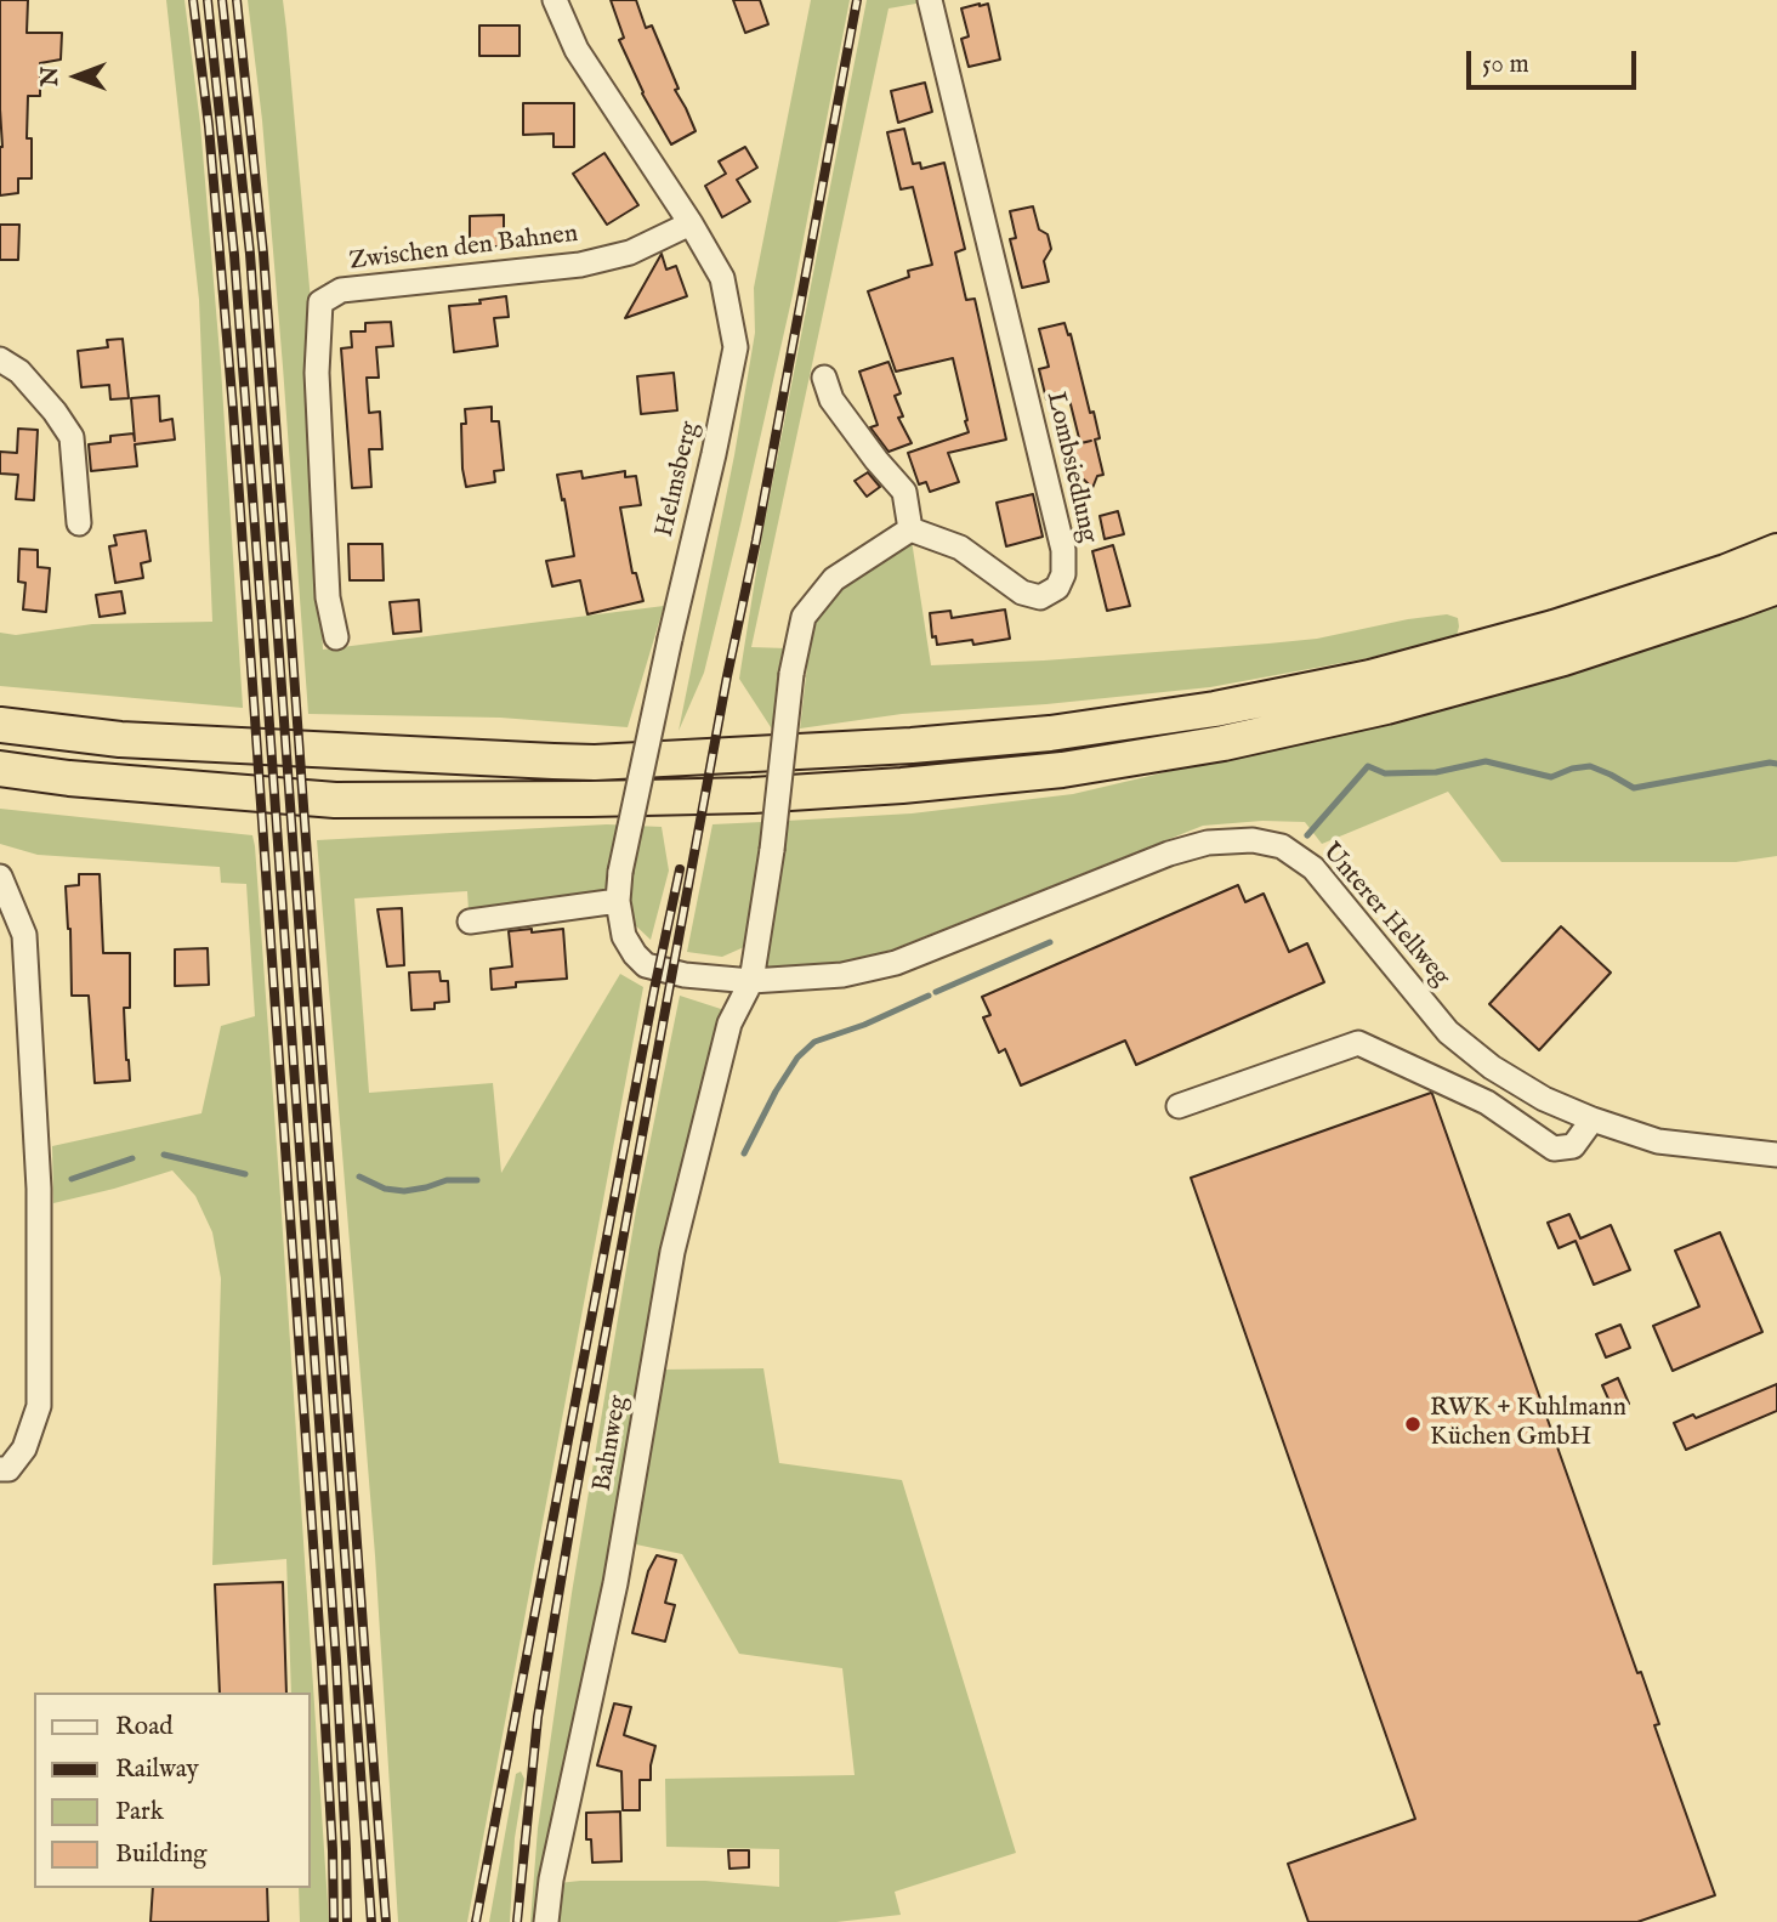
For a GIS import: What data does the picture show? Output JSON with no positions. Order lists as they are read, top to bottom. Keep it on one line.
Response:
{"streets":{"street":["Zwischen den Bahnen","Lombsiedlung","Helmsberg","Unterer Hellweg","Bahnweg"]},"crossings":[["Zwischen den Bahnen","Helmsberg"],["Helmsberg","Unterer Hellweg"],["Unterer Hellweg","Bahnweg"]],"places":["RWK + Kuhlmann Küchen GmbH"],"legend":["Road","Railway","Park","Building"],"scale_bar":"50 m","north":"left"}
